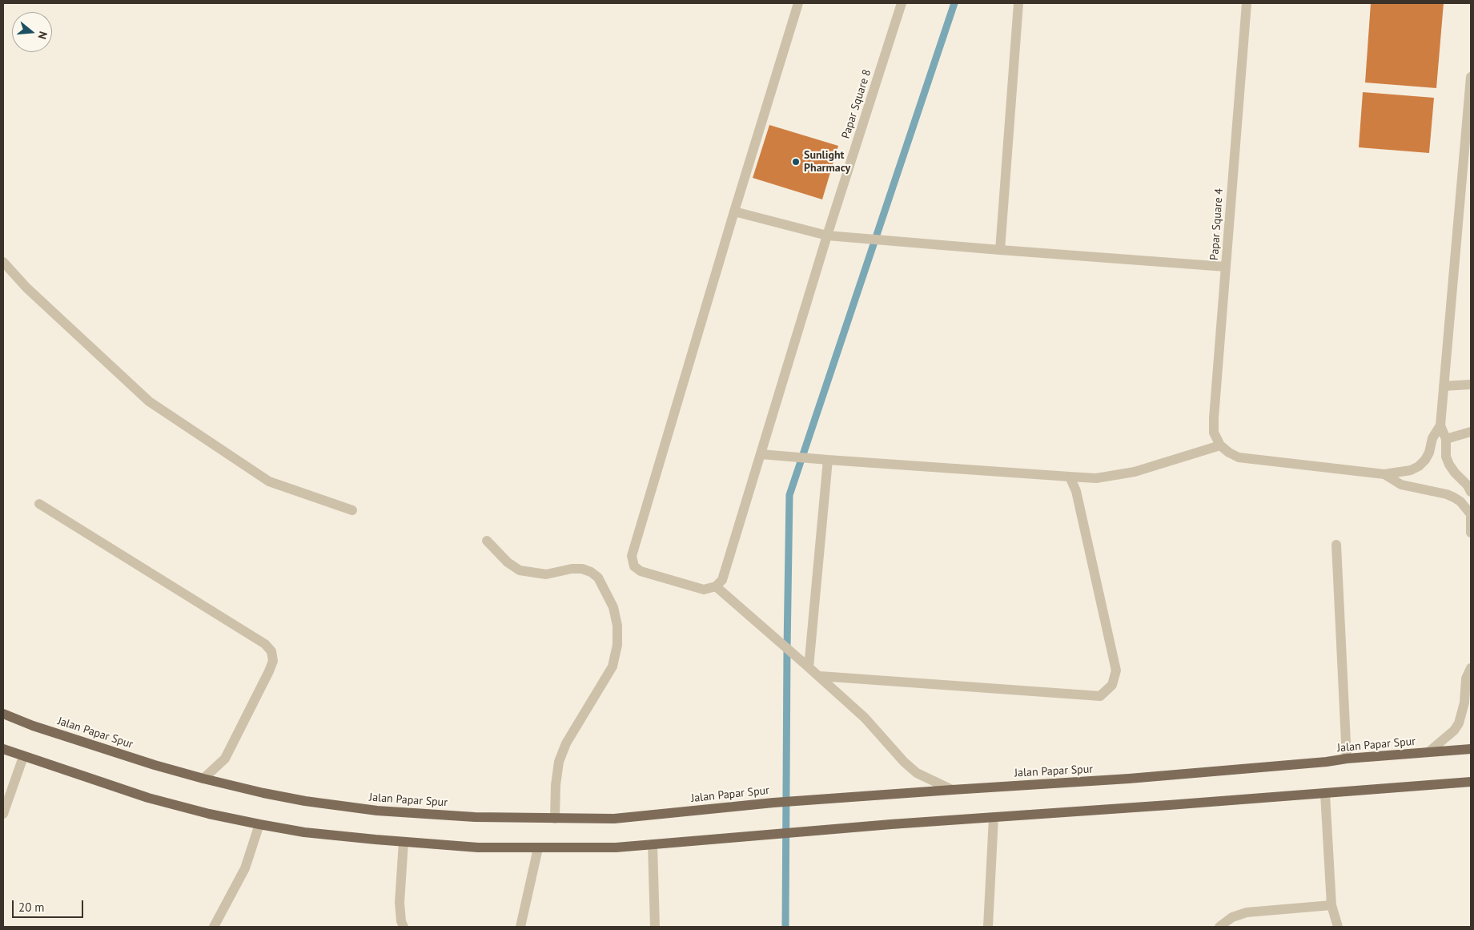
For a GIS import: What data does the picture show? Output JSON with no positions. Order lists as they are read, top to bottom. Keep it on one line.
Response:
{"streets":{"main road":["Jalan Papar Spur"],"street":["Papar Square 8","Papar Square 4"]},"places":["Sunlight Pharmacy"],"scale_bar":"20 m","north":"right"}
